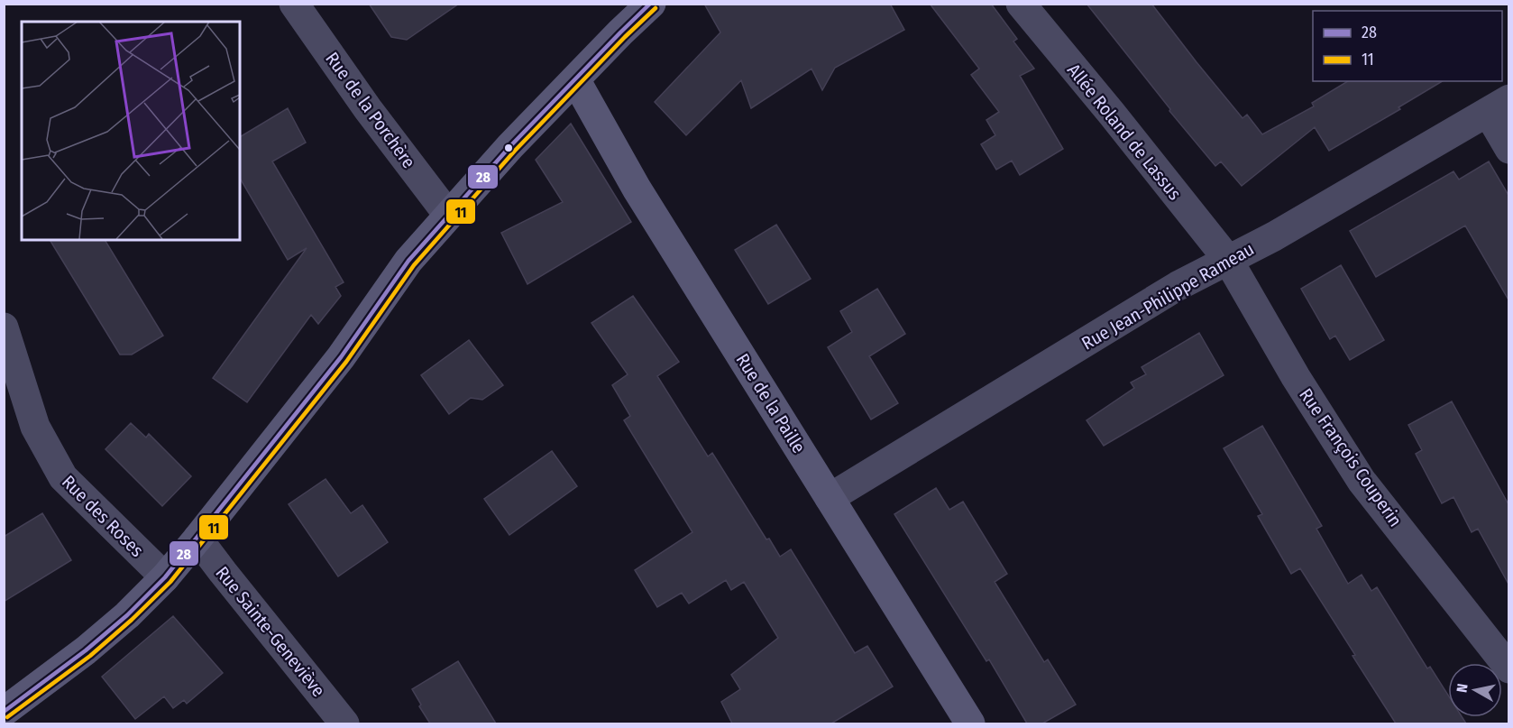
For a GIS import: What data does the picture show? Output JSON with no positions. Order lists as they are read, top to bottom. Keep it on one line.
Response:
{"streets":{"street":["Rue de la Porchère","Allée Roland de Lassus","Rue Jean-Philippe Rameau","Rue de la Paille","Rue François Couperin","Rue des Roses","Rue Sainte-Geneviève"]},"crossings":[["Allée Roland de Lassus","Rue Jean-Philippe Rameau"],["Allée Roland de Lassus","Rue François Couperin"],["Rue Jean-Philippe Rameau","Rue de la Paille"],["Rue Jean-Philippe Rameau","Rue François Couperin"]],"lines":["transit line 28","transit line 11"],"legend":["28","11"],"north":"left"}
